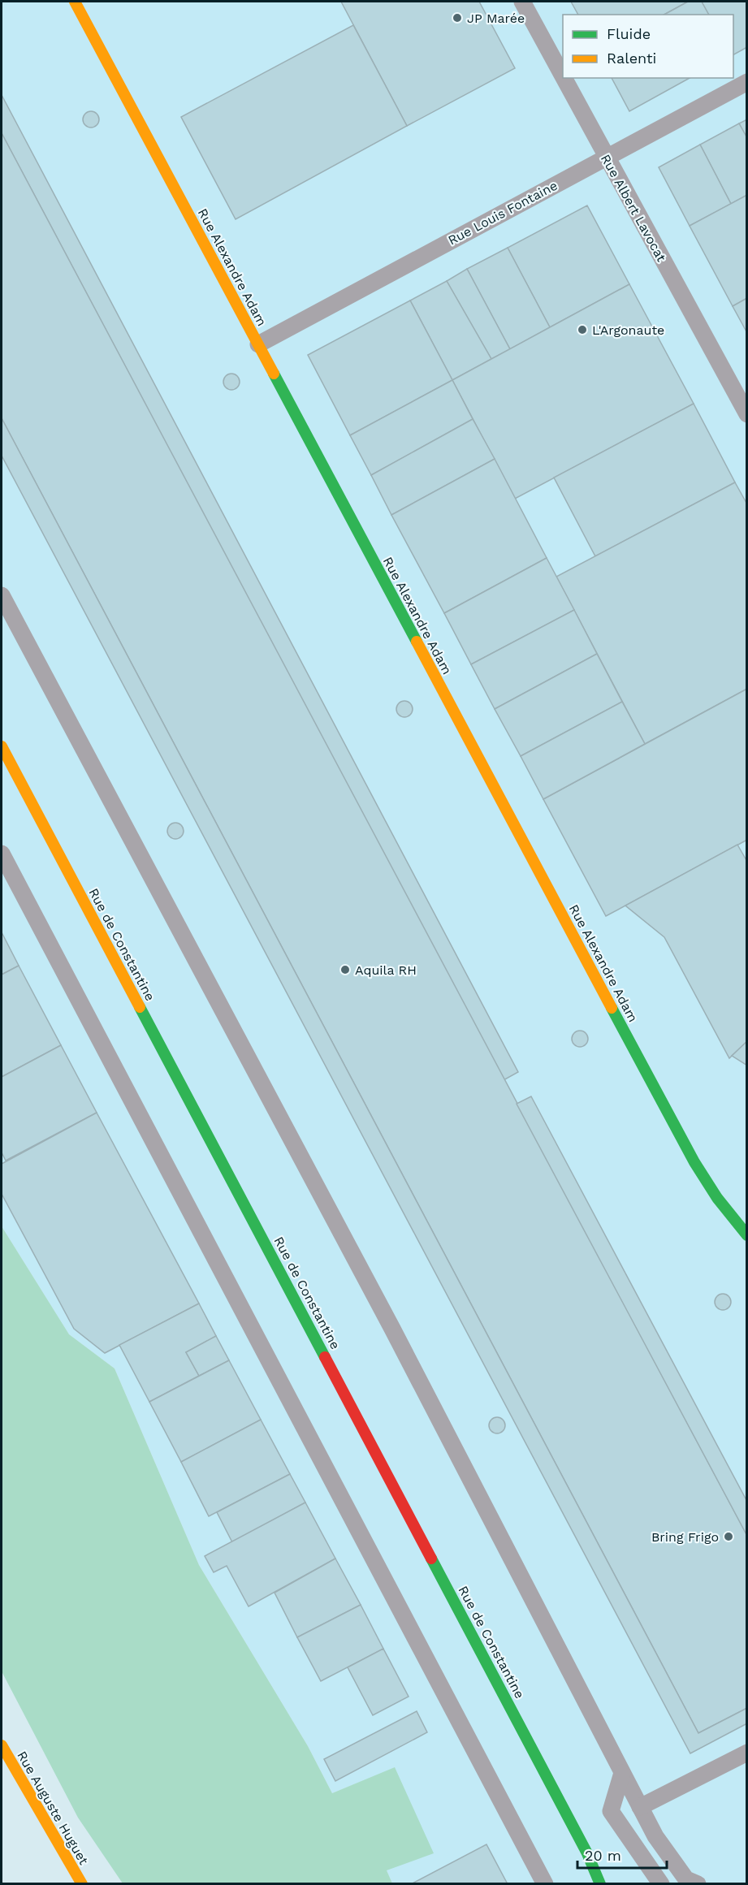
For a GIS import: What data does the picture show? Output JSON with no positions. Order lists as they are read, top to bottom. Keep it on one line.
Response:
{"streets":{"main road":["Rue Alexandre Adam","Rue de Constantine","Rue Auguste Huguet"],"lane":["Rue Albert Lavocat","Rue Louis Fontaine"]},"crossings":[["Rue Albert Lavocat","Rue Louis Fontaine"],["Rue Louis Fontaine","Rue Alexandre Adam"]],"places":["JP Marée","L'Argonaute","Aquila RH","Bring Frigo"],"legend":["Fluide","Ralenti"],"scale_bar":"20 m"}
